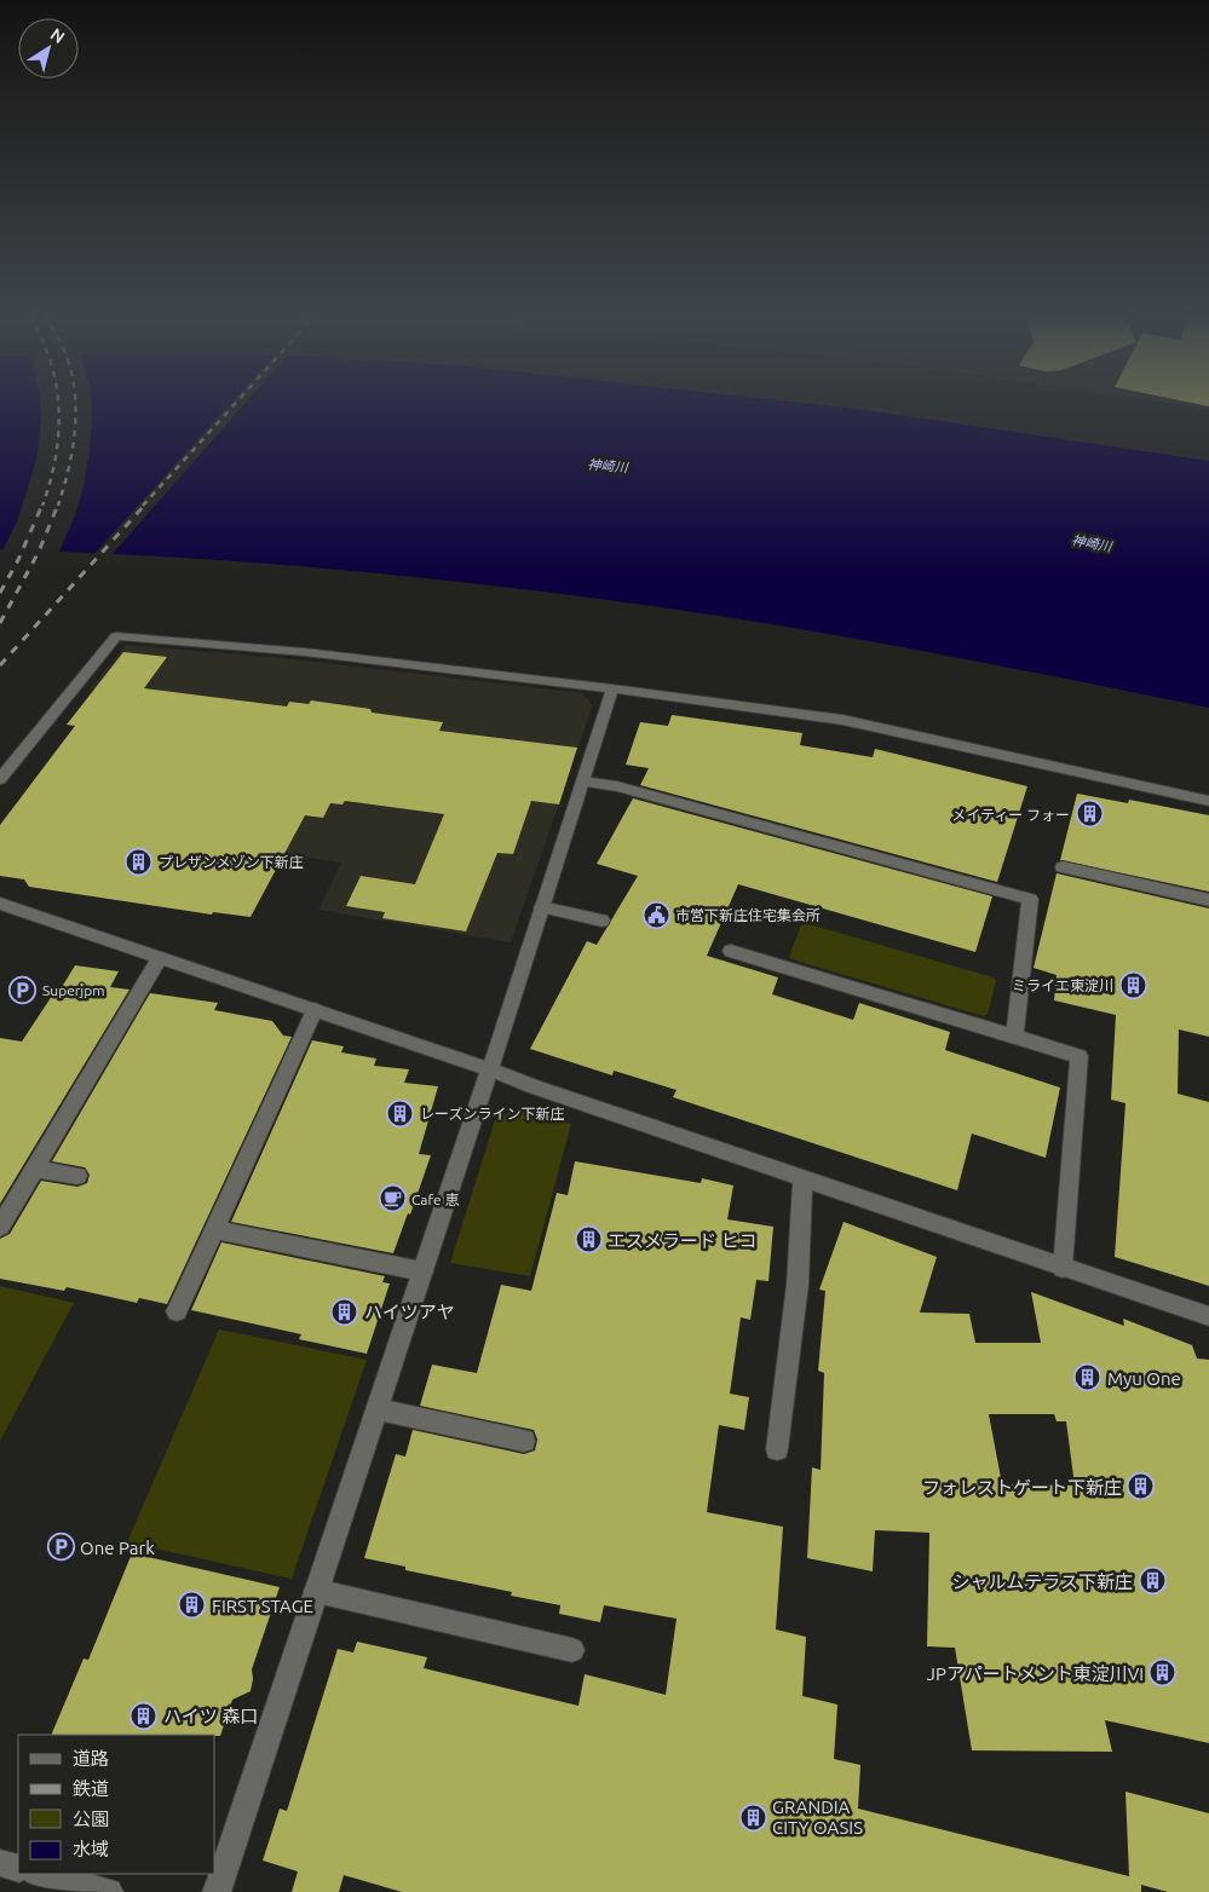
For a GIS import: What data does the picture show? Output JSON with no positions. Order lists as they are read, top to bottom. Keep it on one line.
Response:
{"water":["神崎川"],"places":{"building":["メイティー フォー","プレザンメゾン下新庄","ミライエ東淀川","レーズンライン下新庄","エスメラード ヒコ","ハイツアヤ","Myu One","フォレストゲート下新庄","シャルムテラス下新庄","FIRST STAGE","JPアパートメント東淀川VI","ハイツ 森口","GRANDIA CITY OASIS"],"public building":["市営下新庄住宅集会所"],"parking":["Superjpm","One Park"],"cafe":["Cafe 恵"]},"legend":["道路","鉄道","公園","水域"],"north":"top right"}
